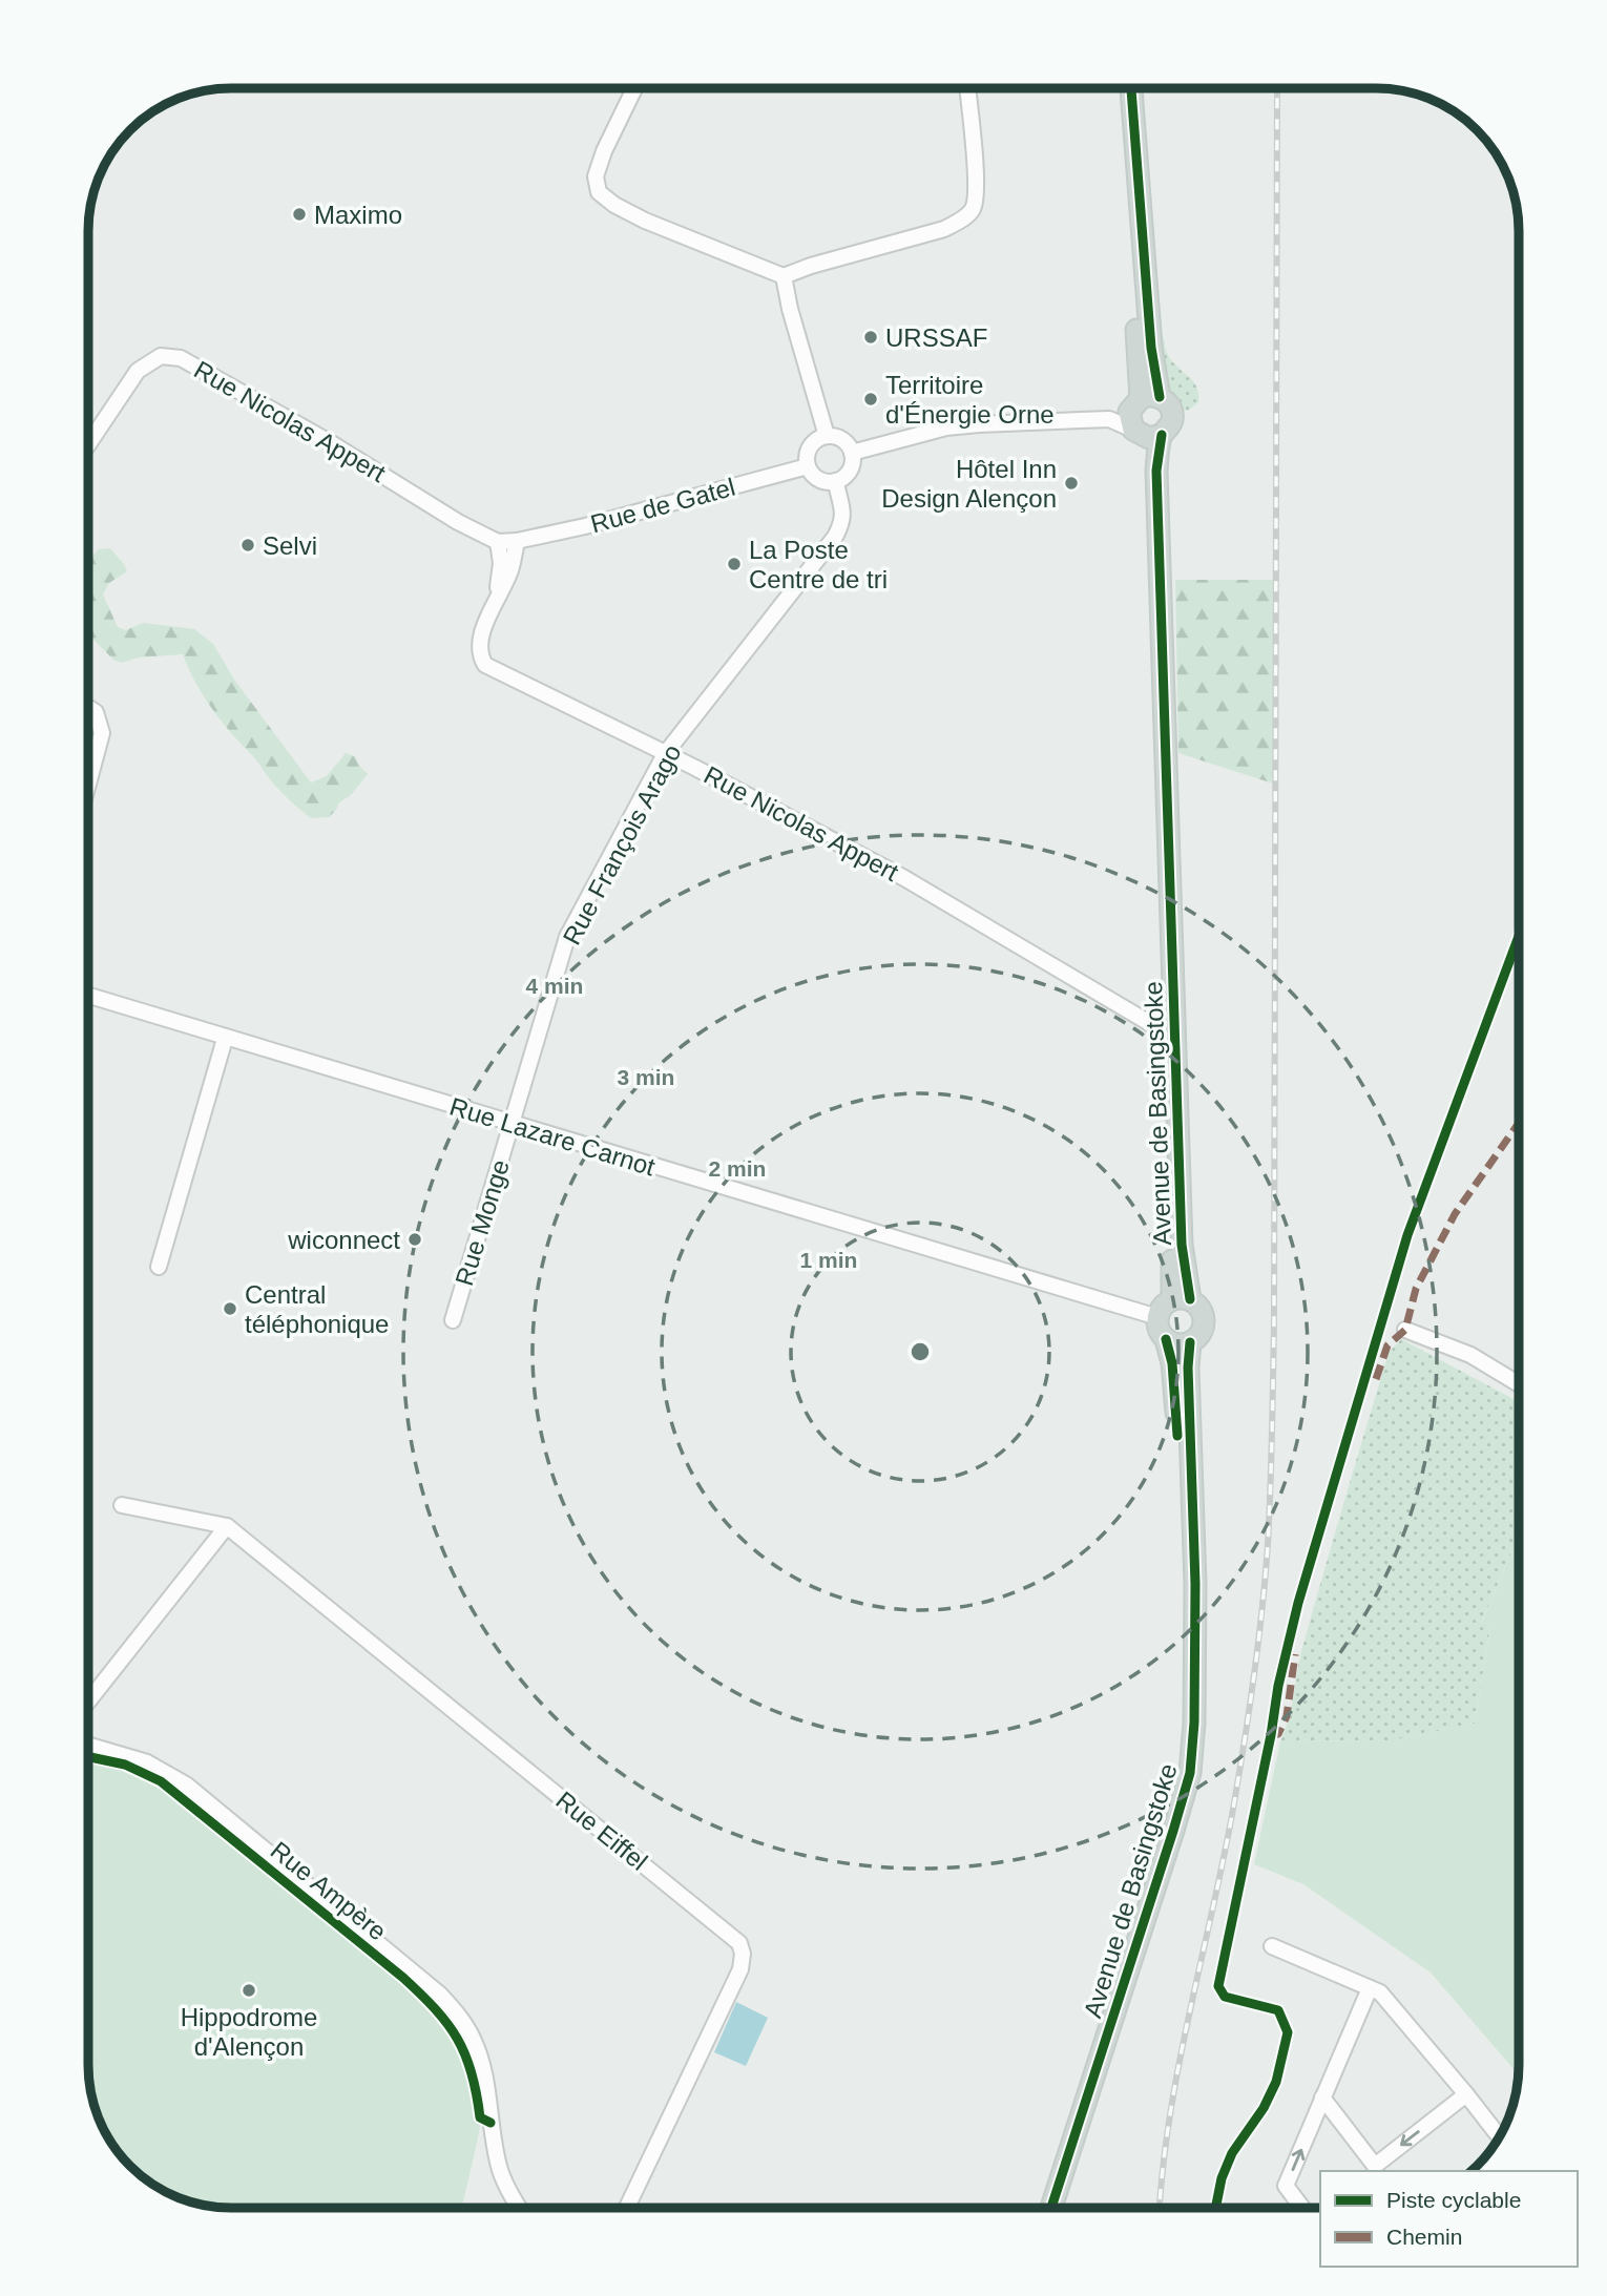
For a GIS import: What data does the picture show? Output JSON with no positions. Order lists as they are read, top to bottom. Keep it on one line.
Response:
{"streets":{"main road":["Avenue de Basingstoke"],"street":["Rue Nicolas Appert","Rue de Gatel","Rue François Arago","Rue Lazare Carnot","Rue Monge","Rue Eiffel","Rue Ampère"]},"crossings":[["Rue Nicolas Appert","Rue de Gatel"],["Rue Nicolas Appert","Rue François Arago"],["Rue Nicolas Appert","Avenue de Basingstoke"],["Rue de Gatel","Rue François Arago"],["Rue François Arago","Rue Lazare Carnot"],["Rue François Arago","Rue Monge"],["Avenue de Basingstoke","Rue Lazare Carnot"],["Rue Lazare Carnot","Rue Monge"]],"places":["Maximo","URSSAF","Territoire d'Énergie Orne","Hôtel Inn Design Alençon","Selvi","La Poste Centre de tri","wiconnect","Central téléphonique","Hippodrome d'Alençon"],"legend":["Piste cyclable","Chemin"],"rings":["4 min","3 min","2 min","1 min"]}
